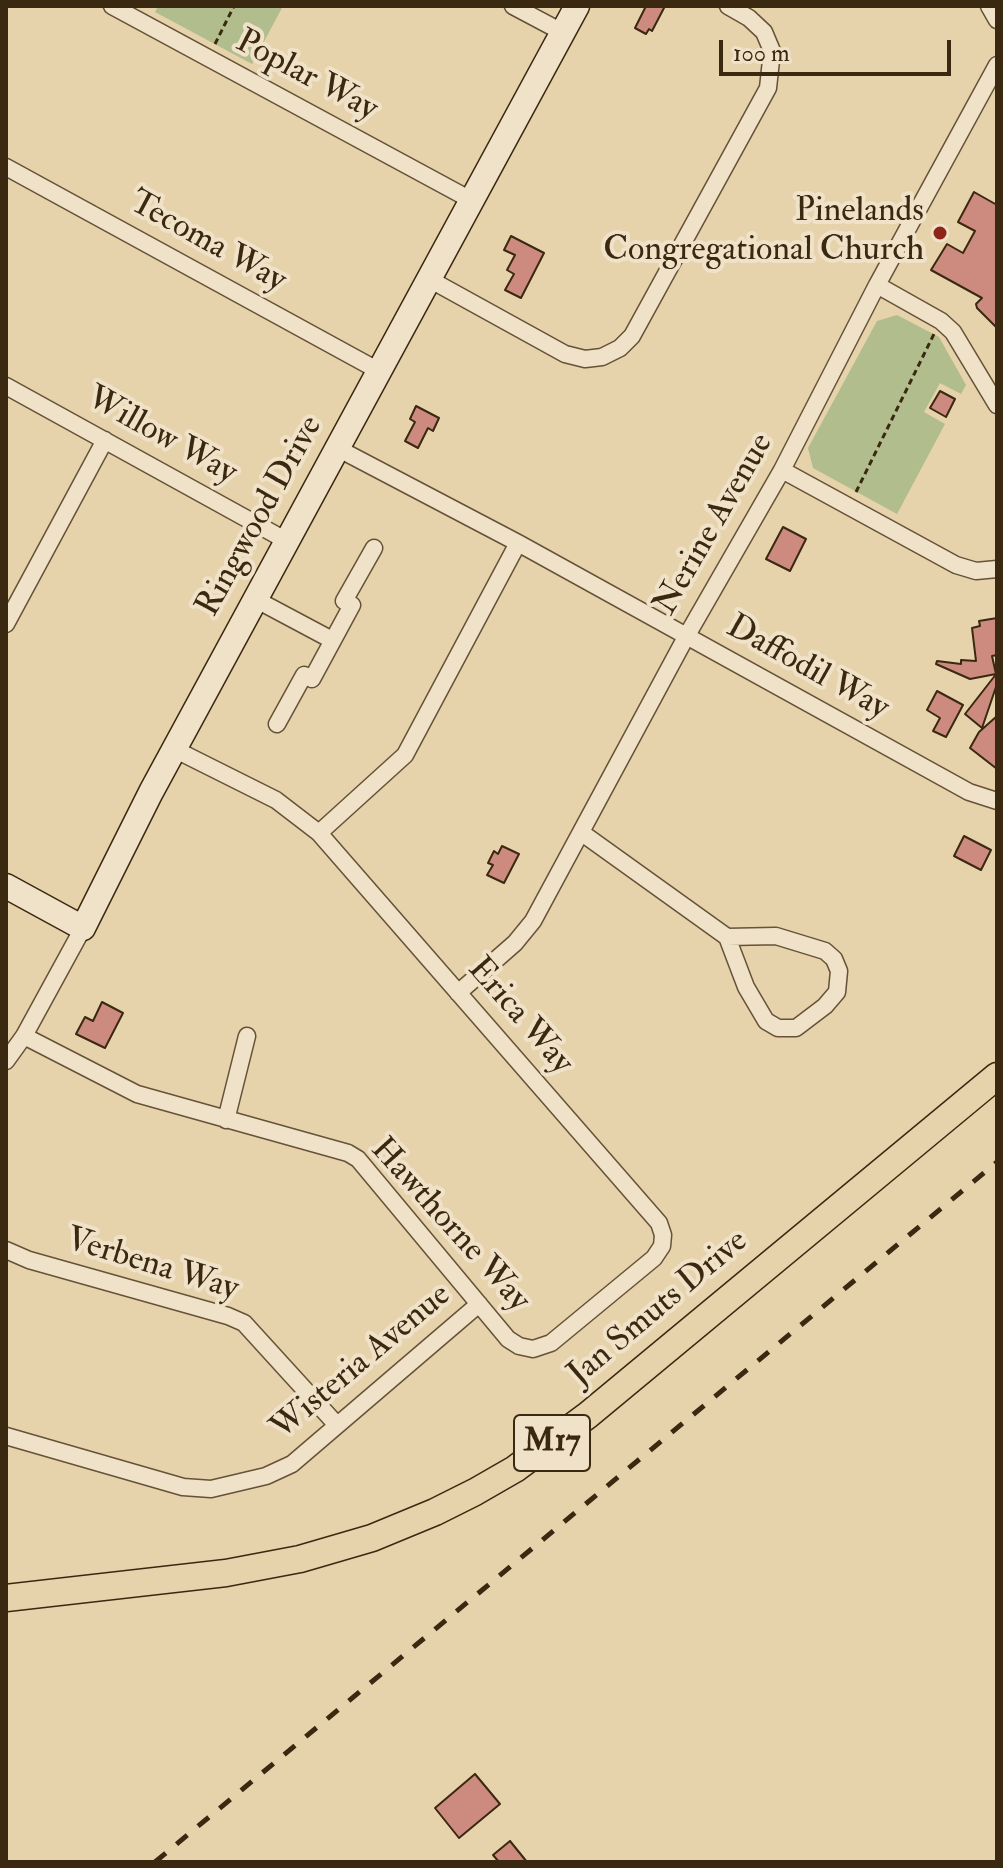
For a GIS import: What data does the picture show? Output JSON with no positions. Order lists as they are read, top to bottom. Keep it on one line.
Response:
{"streets":{"main road":["Jan Smuts Drive","M17"],"street":["Poplar Way","Tecoma Way","Willow Way","Ringwood Drive","Nerine Avenue","Daffodil Way","Erica Way","Hawthorne Way","Verbena Way","Wisteria Avenue"]},"crossings":[["Poplar Way","Ringwood Drive"],["Tecoma Way","Ringwood Drive"],["Willow Way","Ringwood Drive"],["Ringwood Drive","Daffodil Way"],["Ringwood Drive","Erica Way"],["Ringwood Drive","Hawthorne Way"],["Nerine Avenue","Daffodil Way"],["Nerine Avenue","Erica Way"],["Erica Way","Hawthorne Way"],["Hawthorne Way","Wisteria Avenue"],["Verbena Way","Wisteria Avenue"]],"places":["Pinelands Congregational Church"],"scale_bar":"100 m"}
